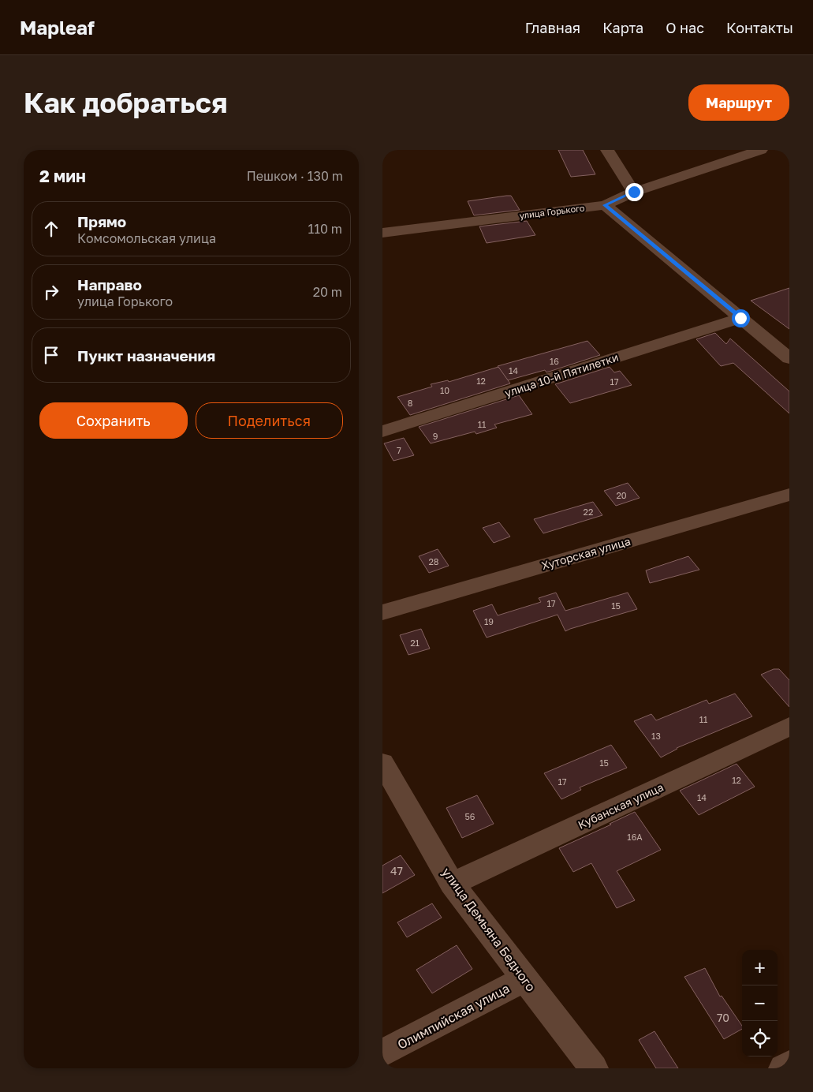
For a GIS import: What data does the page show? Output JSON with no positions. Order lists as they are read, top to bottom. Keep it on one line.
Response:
{"streets":{"street":["улица Горького","улица 10-й Пятилетки","Хуторская улица","Кубанская улица","улица Демьяна Бедного","Олимпийская улица"]},"crossings":[["Кубанская улица","улица Демьяна Бедного"],["улица Демьяна Бедного","Олимпийская улица"]],"house_numbers":["16","14","12","17","10","8","11","9","7","20","22","28","17","15","19","21","11","13","15","12","17","14","56","16А","47","70"],"page":{"header":"Mapleaf","nav":["Главная","Карта","О нас","Контакты"],"buttons":["Маршрут",["Сохранить","Поделиться"]],"title":"Как добраться","heading":["2 мин","Пешком · 130 m"],"list":[["Прямо","Комсомольская улица","110 m"],["Направо","улица Горького","20 m"],"Пункт назначения"],"map_buttons":["+","−"]}}
